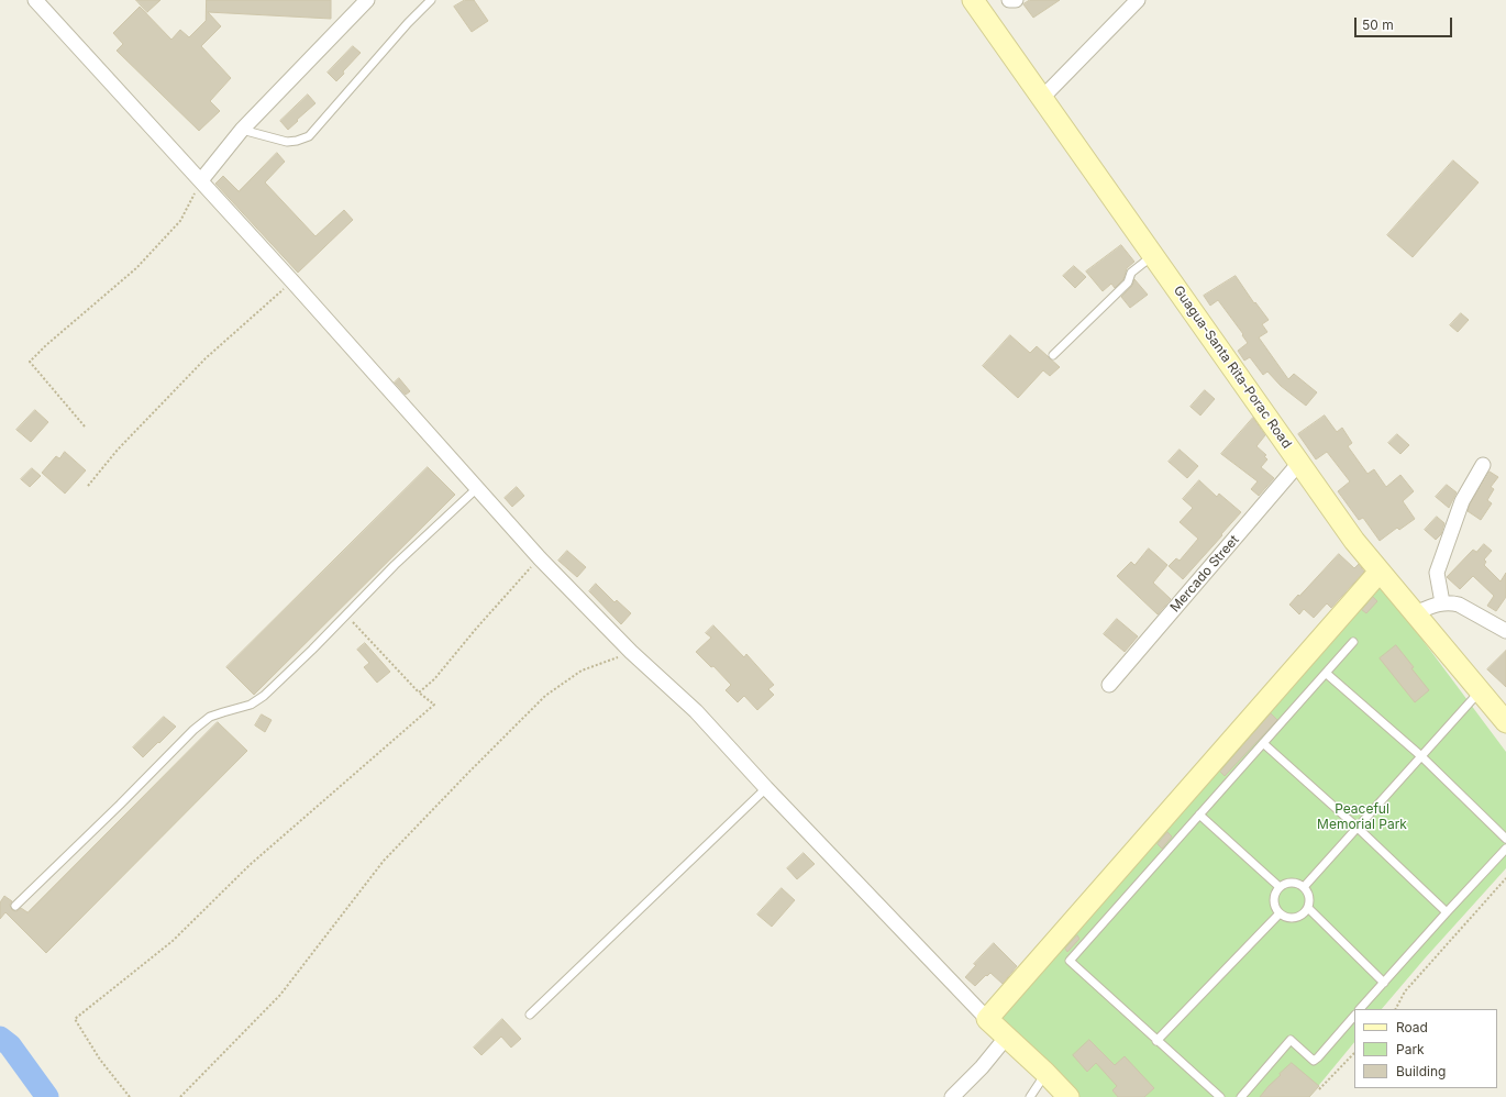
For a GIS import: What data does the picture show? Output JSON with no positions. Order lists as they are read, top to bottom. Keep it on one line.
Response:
{"streets":{"main road":["Guagua-Santa Rita-Porac Road"],"street":["Mercado Street"]},"crossings":[["Guagua-Santa Rita-Porac Road","Mercado Street"]],"parks":["Peaceful Memorial Park"],"legend":["Road","Park","Building"],"scale_bar":"50 m"}
